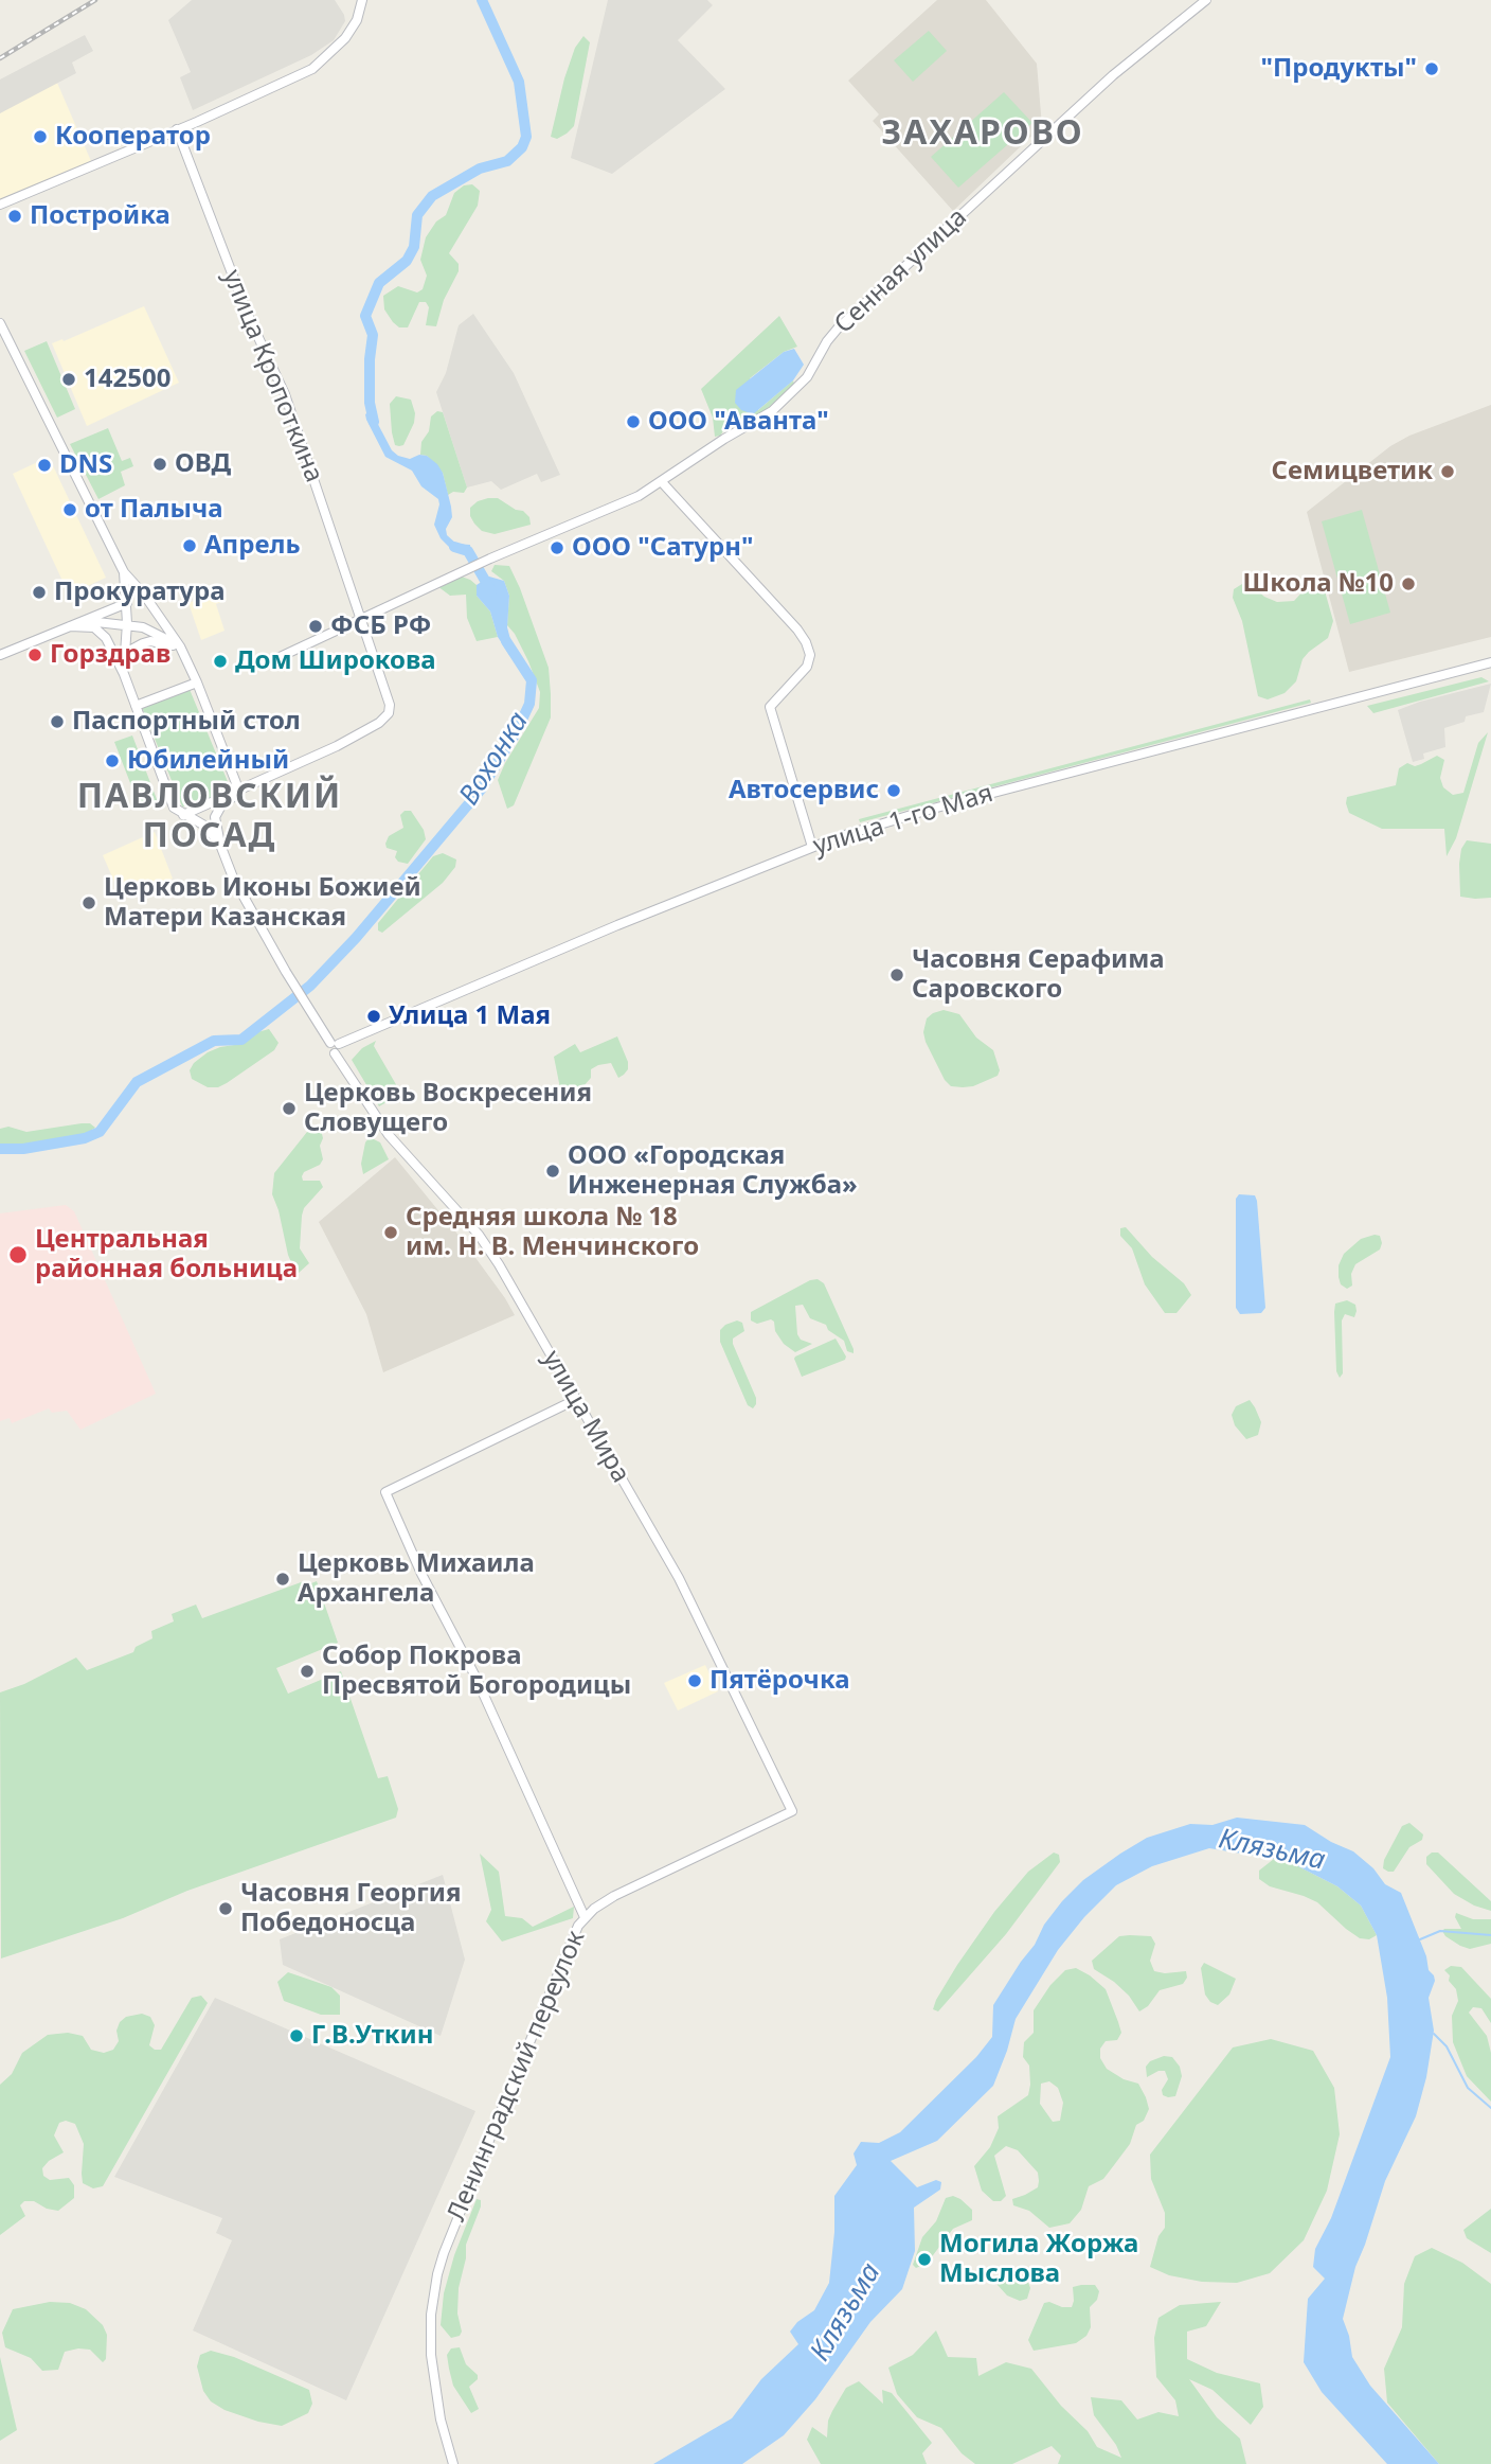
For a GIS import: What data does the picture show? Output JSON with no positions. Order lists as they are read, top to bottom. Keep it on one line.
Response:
{"streets":{"street":["Сенная улица","улица Кропоткина","улица 1-го Мая","улица Мира","Ленинградский переулок"]},"crossings":[["Сенная улица","улица Кропоткина"],["улица 1-го Мая","улица Мира"],["улица Мира","Ленинградский переулок"]],"districts":["ЗАХАРОВО","ПАВЛОВСКИЙ ПОСАД"],"water":["Вохонка","Клязьма"],"places":["\"Продукты\"","Кооператор","Постройка","142500","ООО \"Аванта\"","ОВД","DNS","Семицветик","от Палыча","Апрель","ООО \"Сатурн\"","Школа №10","Прокуратура","ФСБ РФ","Горздрав","Дом Широкова","Паспортный стол","Юбилейный","Автосервис","Церковь Иконы Божией Матери Казанская","Часовня Серафима Саровского","Улица 1 Мая","Церковь Воскресения Словущего","ООО «Городская Инженерная Служба»","Средняя школа № 18 им. Н. В. Менчинского","Центральная районная больница","Церковь Михаила Архангела","Собор Покрова Пресвятой Богородицы","Пятёрочка","Часовня Георгия Победоносца","Г.В.Уткин","Могила Жоржа Мыслова"]}
